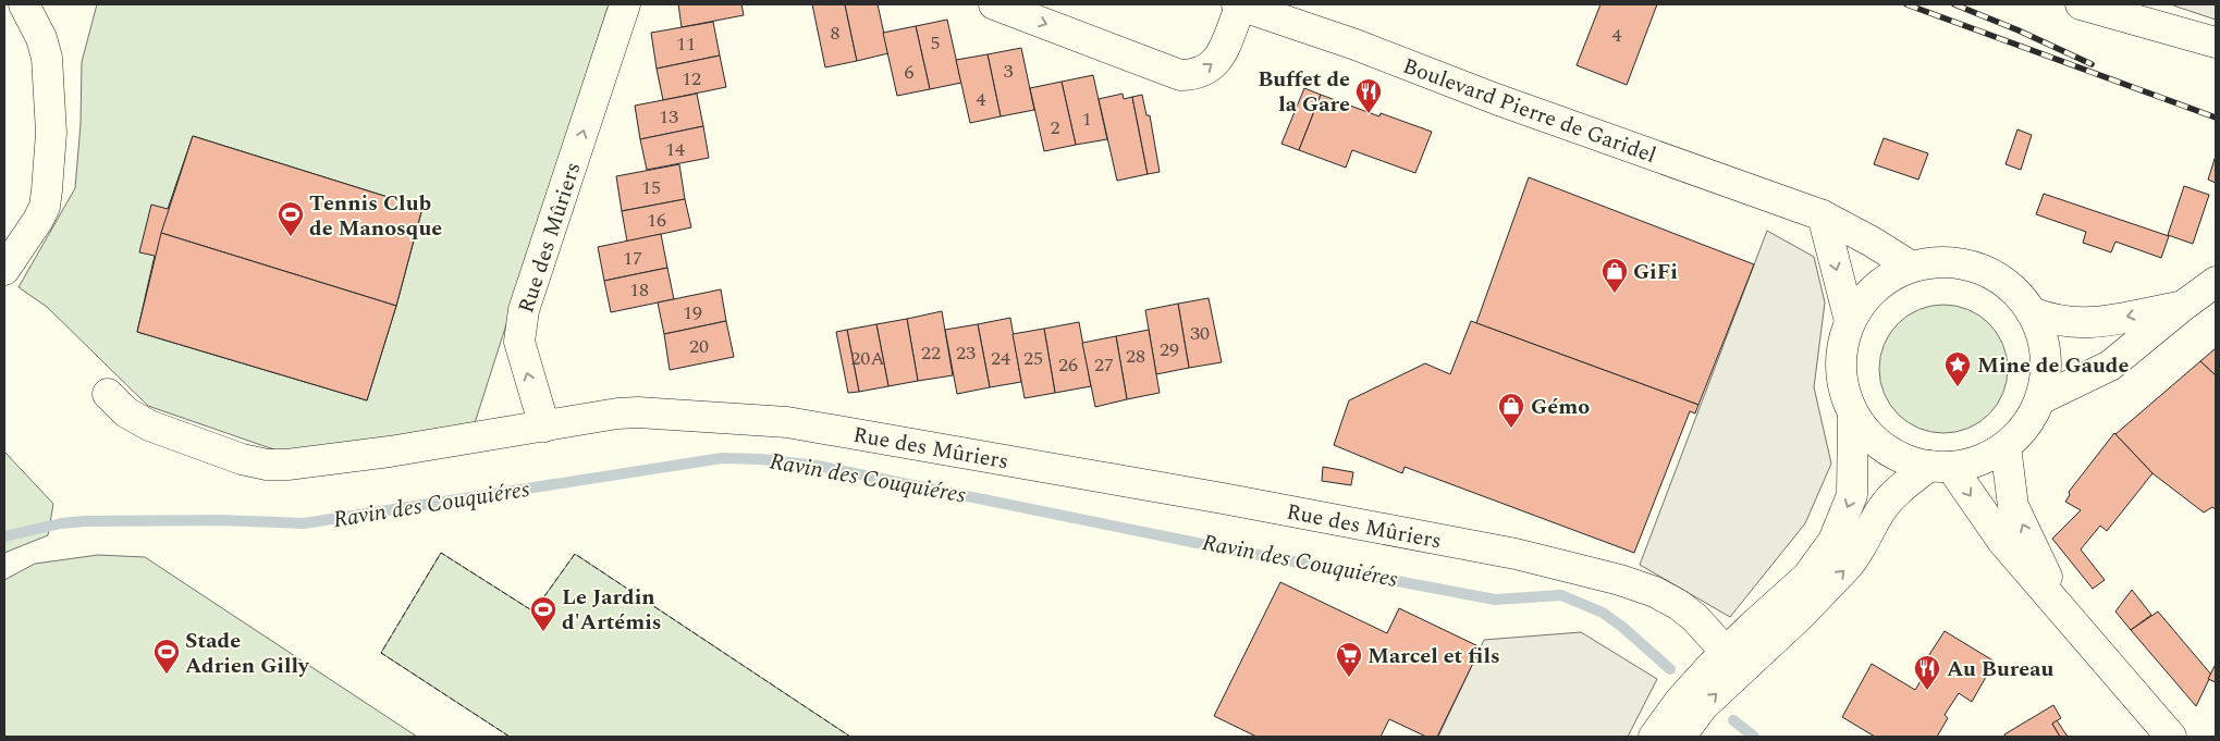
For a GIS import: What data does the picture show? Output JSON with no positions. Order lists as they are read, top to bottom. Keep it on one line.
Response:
{"streets":{"street":["Boulevard Pierre de Garidel","Rue des Mûriers"]},"water":["Ravin des Couquiéres"],"places":{"restaurant":["Buffet de la Gare","Au Bureau"],"sports":["Tennis Club de Manosque","Le Jardin d'Artémis","Stade Adrien Gilly"],"shop":["GiFi","Gémo"],"place":["Mine de Gaude"],"supermarket":["Marcel et fils"]},"house_numbers":["8","4","5","11","3","6","12","4","13","1","2","14","15","16","17","18","19","30","20","29","22","23","28","20A","24","25","26","27"]}
